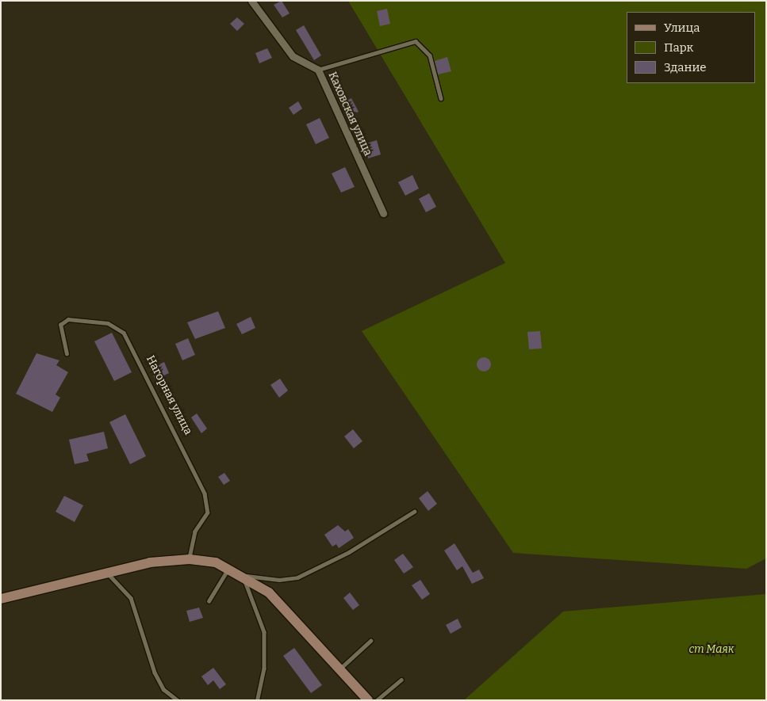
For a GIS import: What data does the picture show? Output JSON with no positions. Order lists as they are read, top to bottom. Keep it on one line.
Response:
{"streets":{"street":["Каховская улица"],"lane":["Нагорная улица"]},"parks":["ст Маяк"],"legend":["Улица","Парк","Здание"]}
